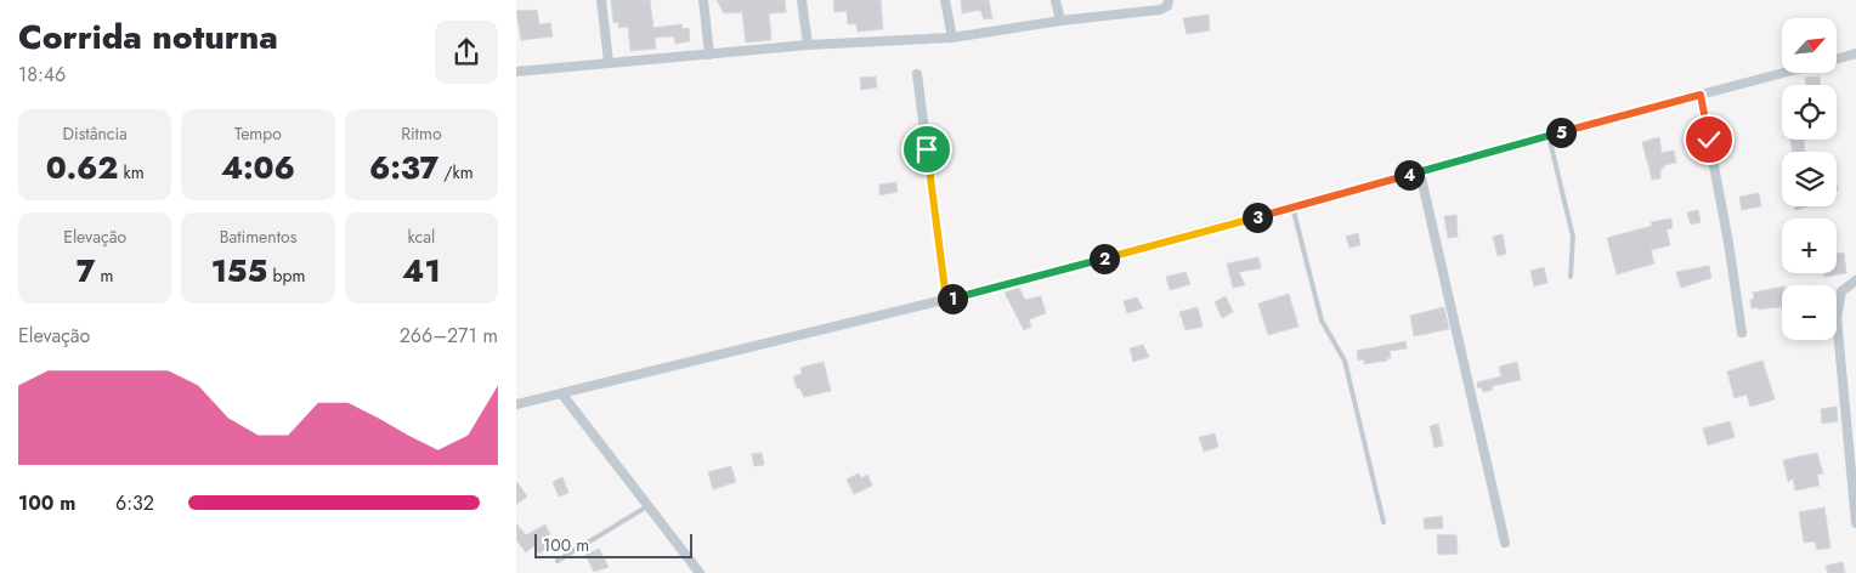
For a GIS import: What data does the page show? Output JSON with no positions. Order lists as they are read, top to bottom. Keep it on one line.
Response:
{"scale_bar":"100 m","north":"top right","page":{"heading":["Corrida noturna","18:46"],"map_buttons":["+","−"],"stats":[["Distância","0.62 km"],["Tempo","4:06"],["Ritmo","6:37 /km"],["Elevação","7 m"],["Batimentos","155 bpm"],["kcal","41"]],"pins":["5","4","3","2","1"],"chart":["Elevação","266–271 m"],"list":[{"name":"100 m","note":"6:32"}],"scale":"100 m"}}
